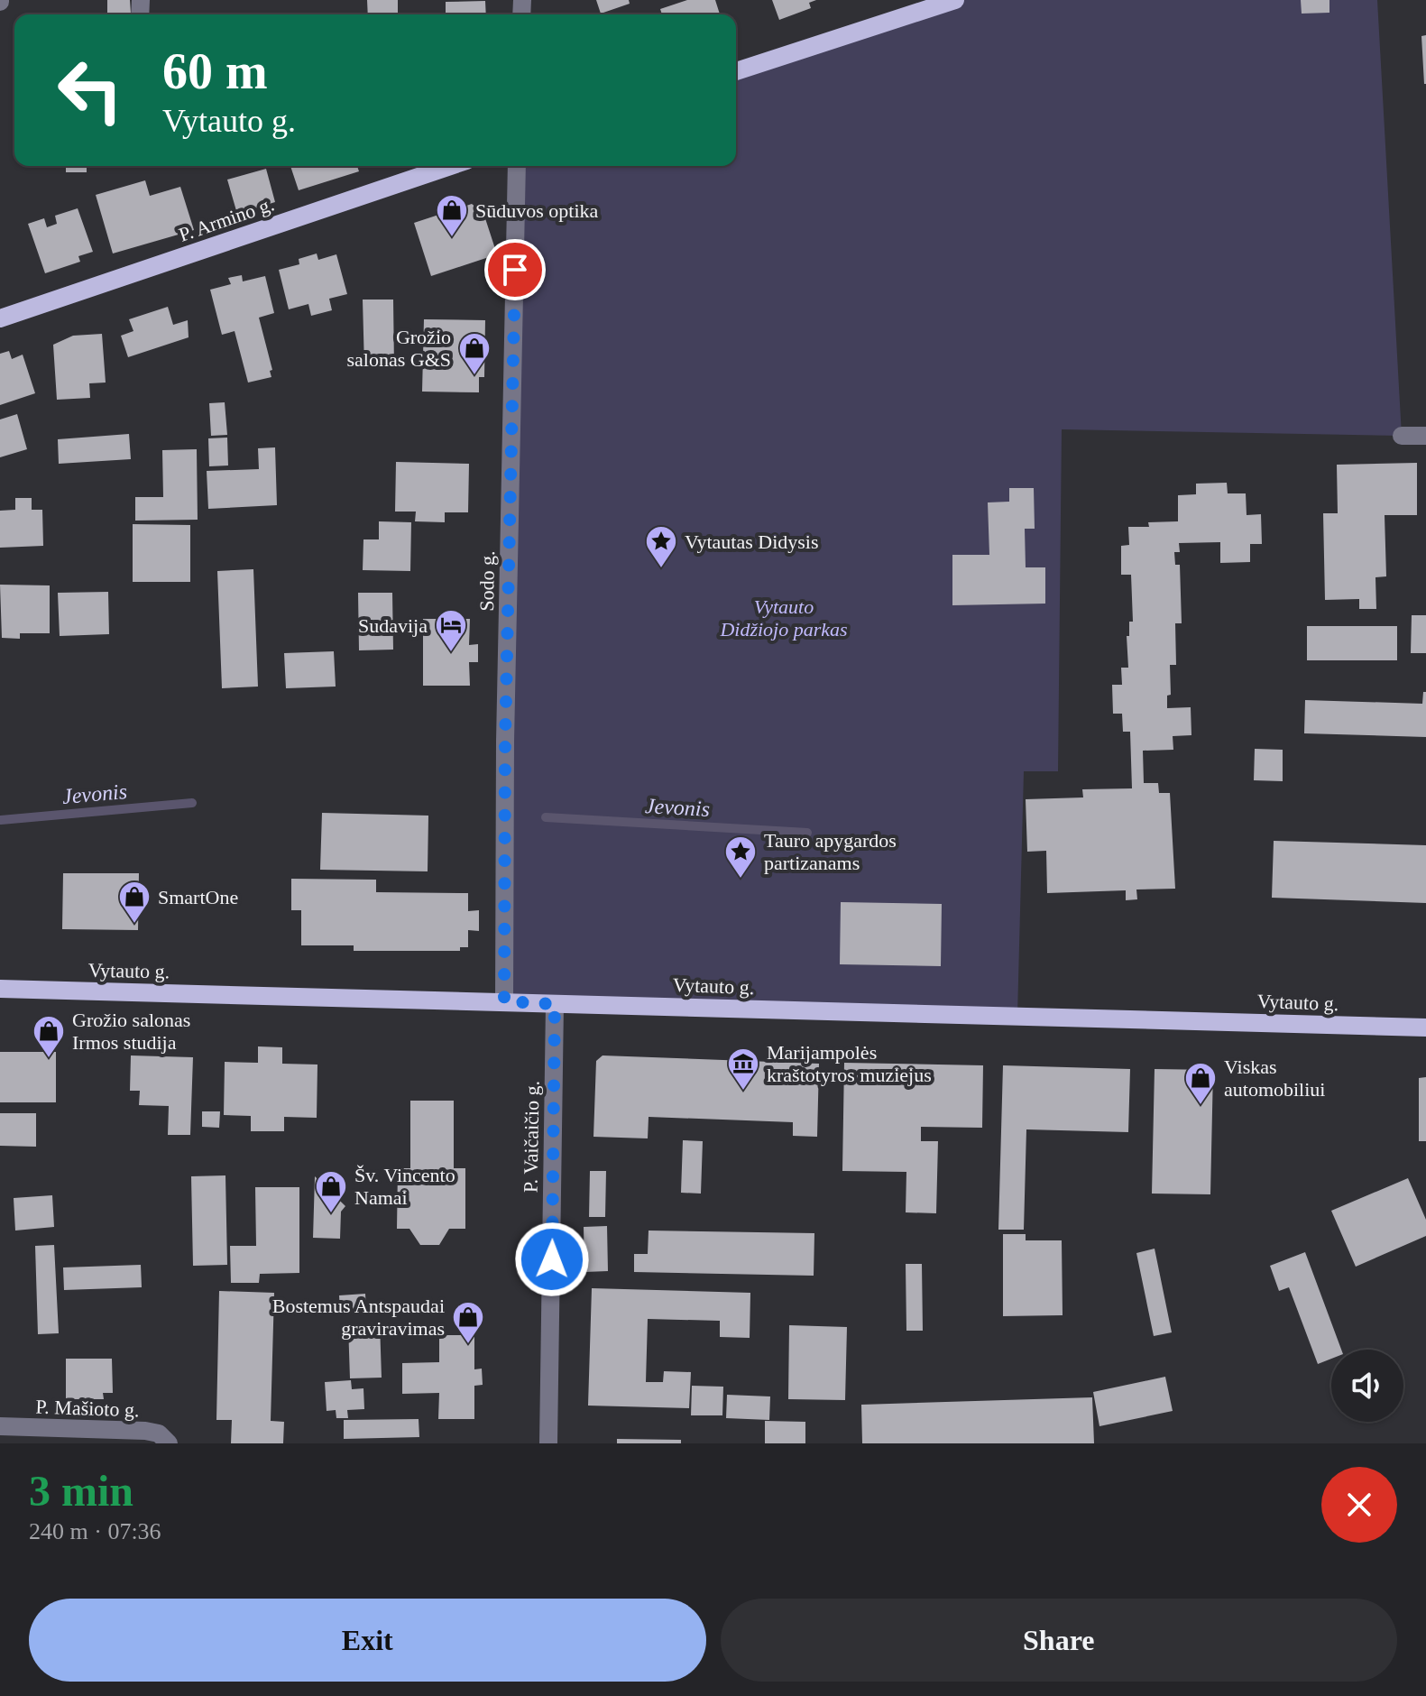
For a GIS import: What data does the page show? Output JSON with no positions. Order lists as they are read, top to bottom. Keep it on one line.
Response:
{"streets":{"main road":["P. Armino g.","Vytauto g."],"street":["Sodo g.","P. Vaičaičio g.","P. Mašioto g."]},"crossings":[["Sodo g.","Vytauto g."],["Vytauto g.","P. Vaičaičio g."]],"water":["Jevonis"],"parks":["Vytauto Didžiojo parkas"],"places":{"shop":["Sūduvos optika","Grožio salonas G&S","SmartOne","Grožio salonas Irmos studija","Viskas automobiliui","Šv. Vincento Namai","Bostemus Antspaudai graviravimas"],"place":["Vytautas Didysis","Tauro apygardos partizanams"],"hotel":["Sudavija"],"museum":["Marijampolės kraštotyros muziejus"]},"page":{"turn":["60 m","Vytauto g."],"heading":["3 min","240 m · 07:36"],"buttons":["Exit","Share"]}}
